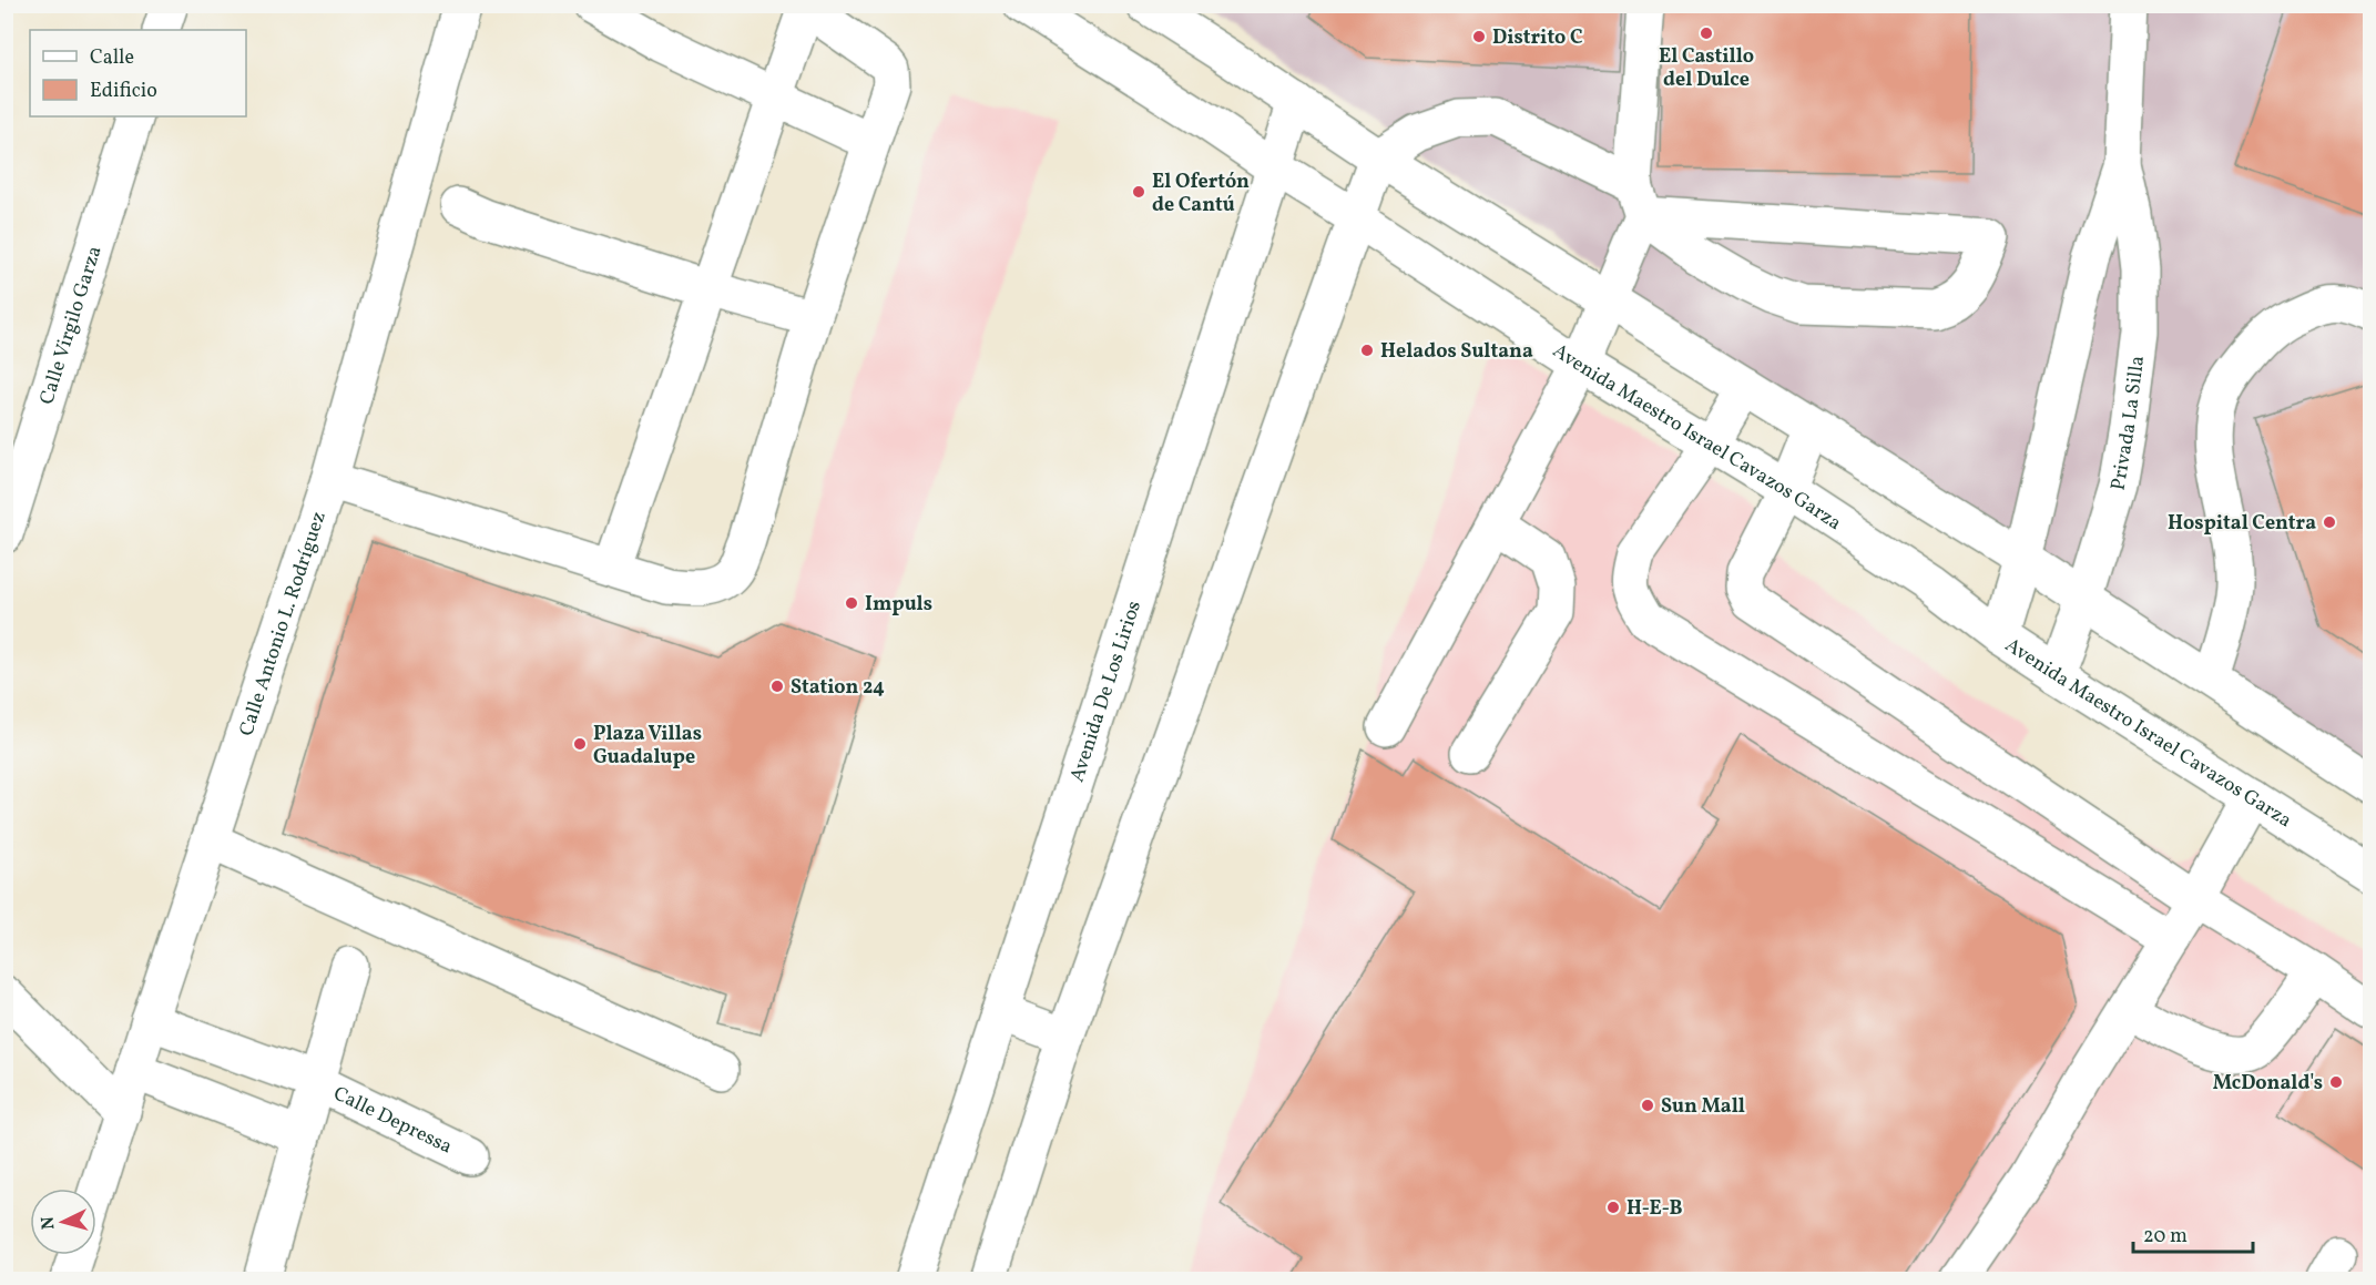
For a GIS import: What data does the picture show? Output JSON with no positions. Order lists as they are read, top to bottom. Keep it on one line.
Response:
{"streets":{"street":["Calle Virgilo Garza","Privada La Silla","Avenida Maestro Israel Cavazos Garza","Calle Antonio L. Rodríguez","Avenida De Los Lirios","Calle Depressa"]},"crossings":[["Privada La Silla","Avenida Maestro Israel Cavazos Garza"],["Avenida Maestro Israel Cavazos Garza","Avenida De Los Lirios"],["Calle Antonio L. Rodríguez","Calle Depressa"]],"places":["El Castillo del Dulce","Distrito C","El Ofertón de Cantú","Helados Sultana","Hospital Centra","Impuls","Station 24","Plaza Villas Guadalupe","McDonald's","Sun Mall","H-E-B"],"legend":["Calle","Edificio"],"scale_bar":"20 m","north":"left"}
